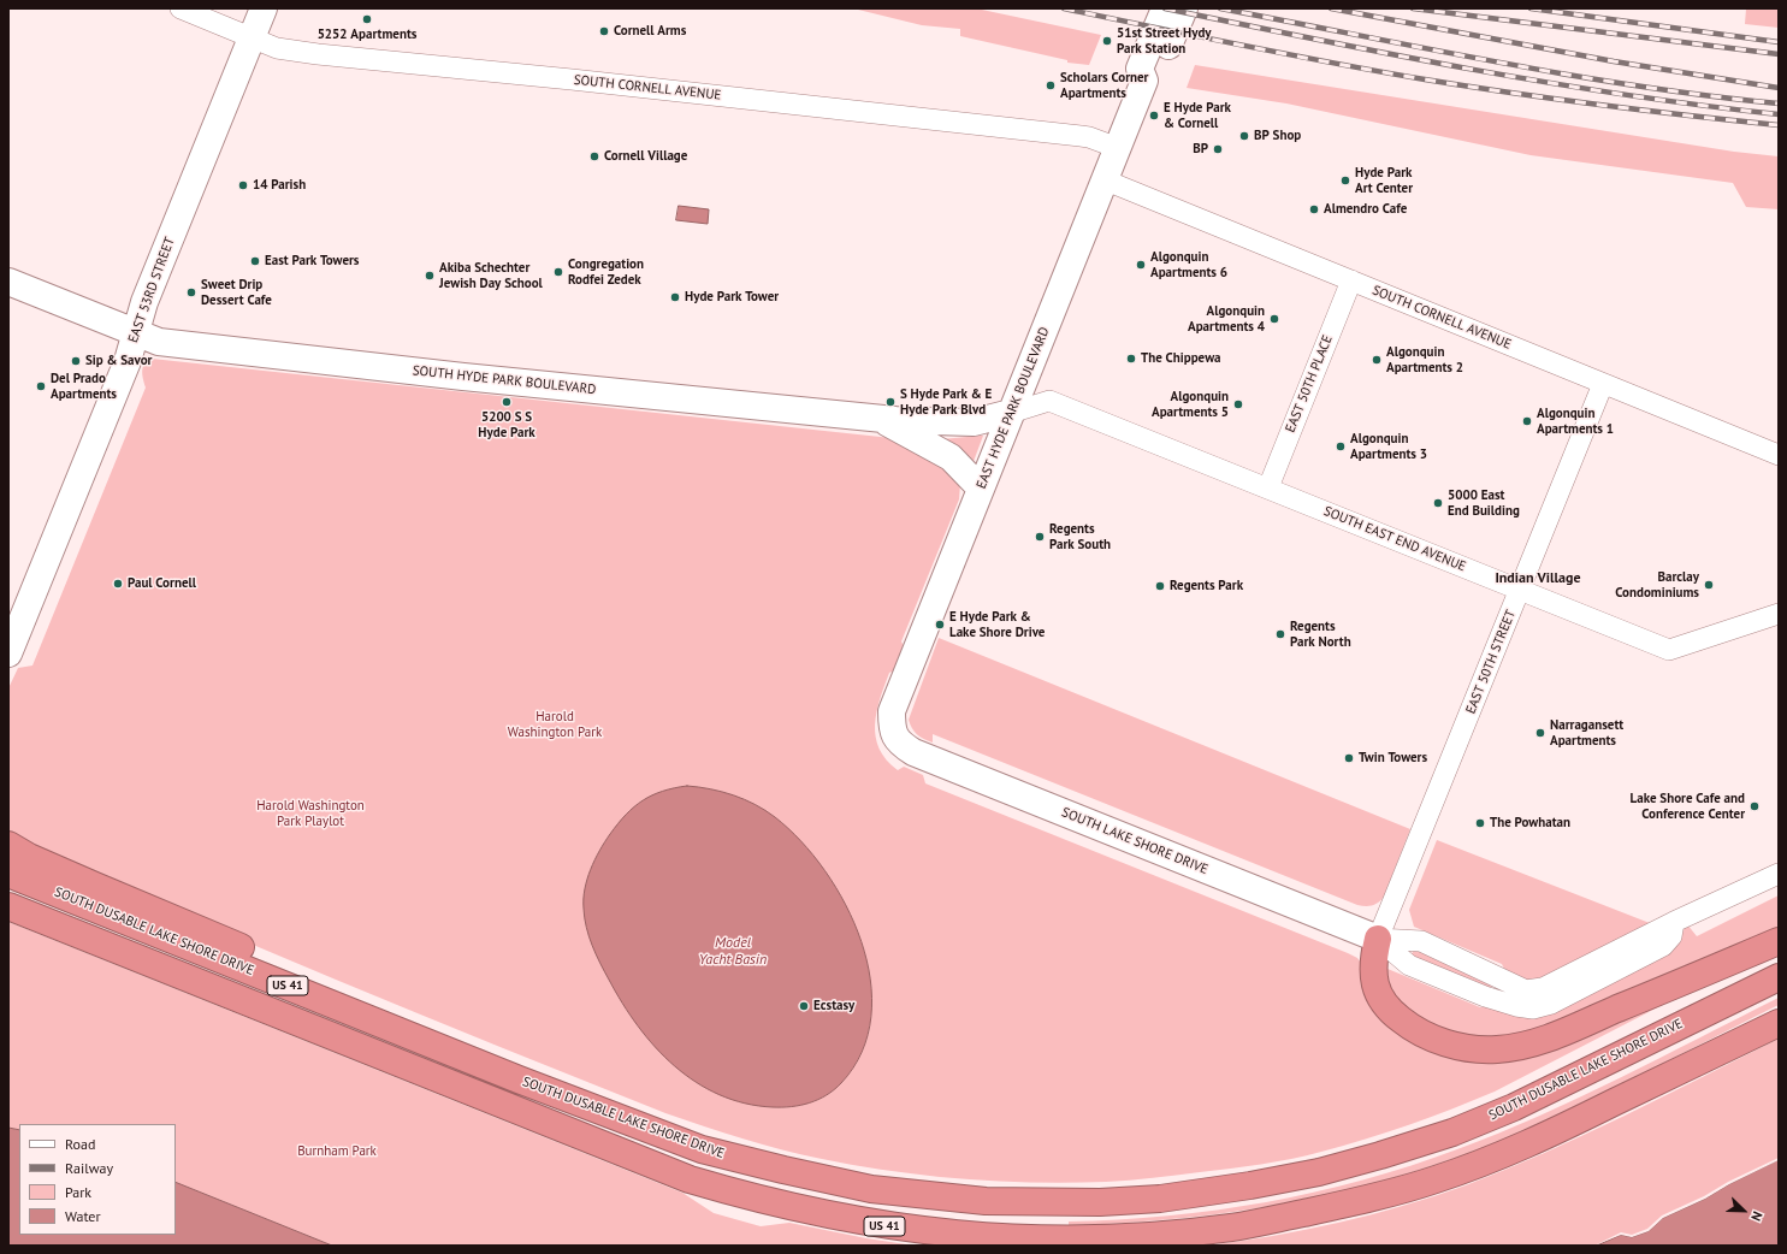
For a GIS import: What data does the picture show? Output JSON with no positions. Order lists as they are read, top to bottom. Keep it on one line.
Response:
{"streets":{"highway":["SOUTH DUSABLE LAKE SHORE DRIVE","US 41"],"street":["SOUTH CORNELL AVENUE","EAST 53RD STREET","SOUTH HYDE PARK BOULEVARD","EAST 50TH PLACE","EAST HYDE PARK BOULEVARD","SOUTH EAST END AVENUE","EAST 50TH STREET","SOUTH LAKE SHORE DRIVE"]},"crossings":[["SOUTH CORNELL AVENUE","EAST 53RD STREET"],["SOUTH CORNELL AVENUE","EAST 50TH PLACE"],["SOUTH CORNELL AVENUE","EAST HYDE PARK BOULEVARD"],["SOUTH CORNELL AVENUE","EAST 50TH STREET"],["EAST 53RD STREET","SOUTH HYDE PARK BOULEVARD"],["SOUTH HYDE PARK BOULEVARD","EAST HYDE PARK BOULEVARD"],["SOUTH HYDE PARK BOULEVARD","SOUTH EAST END AVENUE"],["EAST 50TH PLACE","SOUTH EAST END AVENUE"],["EAST HYDE PARK BOULEVARD","SOUTH EAST END AVENUE"],["EAST HYDE PARK BOULEVARD","SOUTH LAKE SHORE DRIVE"],["SOUTH EAST END AVENUE","EAST 50TH STREET"],["EAST 50TH STREET","SOUTH LAKE SHORE DRIVE"]],"districts":["Indian Village"],"water":["Model Yacht Basin"],"parks":["Harold Washington Park","Harold Washington Park Playlot","Burnham Park"],"places":["5252 Apartments","Cornell Arms","51st Street Hydy Park Station","Scholars Corner Apartments","E Hyde Park & Cornell","BP Shop","BP","Cornell Village","Hyde Park Art Center","14 Parish","Almendro Cafe","East Park Towers","Algonquin Apartments 6","Congregation Rodfei Zedek","Akiba Schechter Jewish Day School","Sweet Drip Dessert Cafe","Hyde Park Tower","Algonquin Apartments 4","The Chippewa","Algonquin Apartments 2","Sip & Savor","Del Prado Apartments","5200 S S Hyde Park","S Hyde Park & E Hyde Park Blvd","Algonquin Apartments 5","Algonquin Apartments 1","Algonquin Apartments 3","5000 East End Building","Regents Park South","Paul Cornell","Barclay Condominiums","Regents Park","E Hyde Park & Lake Shore Drive","Regents Park North","Narragansett Apartments","Twin Towers","Lake Shore Cafe and Conference Center","The Powhatan","Ecstasy"],"legend":["Road","Railway","Park","Water"],"north":"bottom right"}
